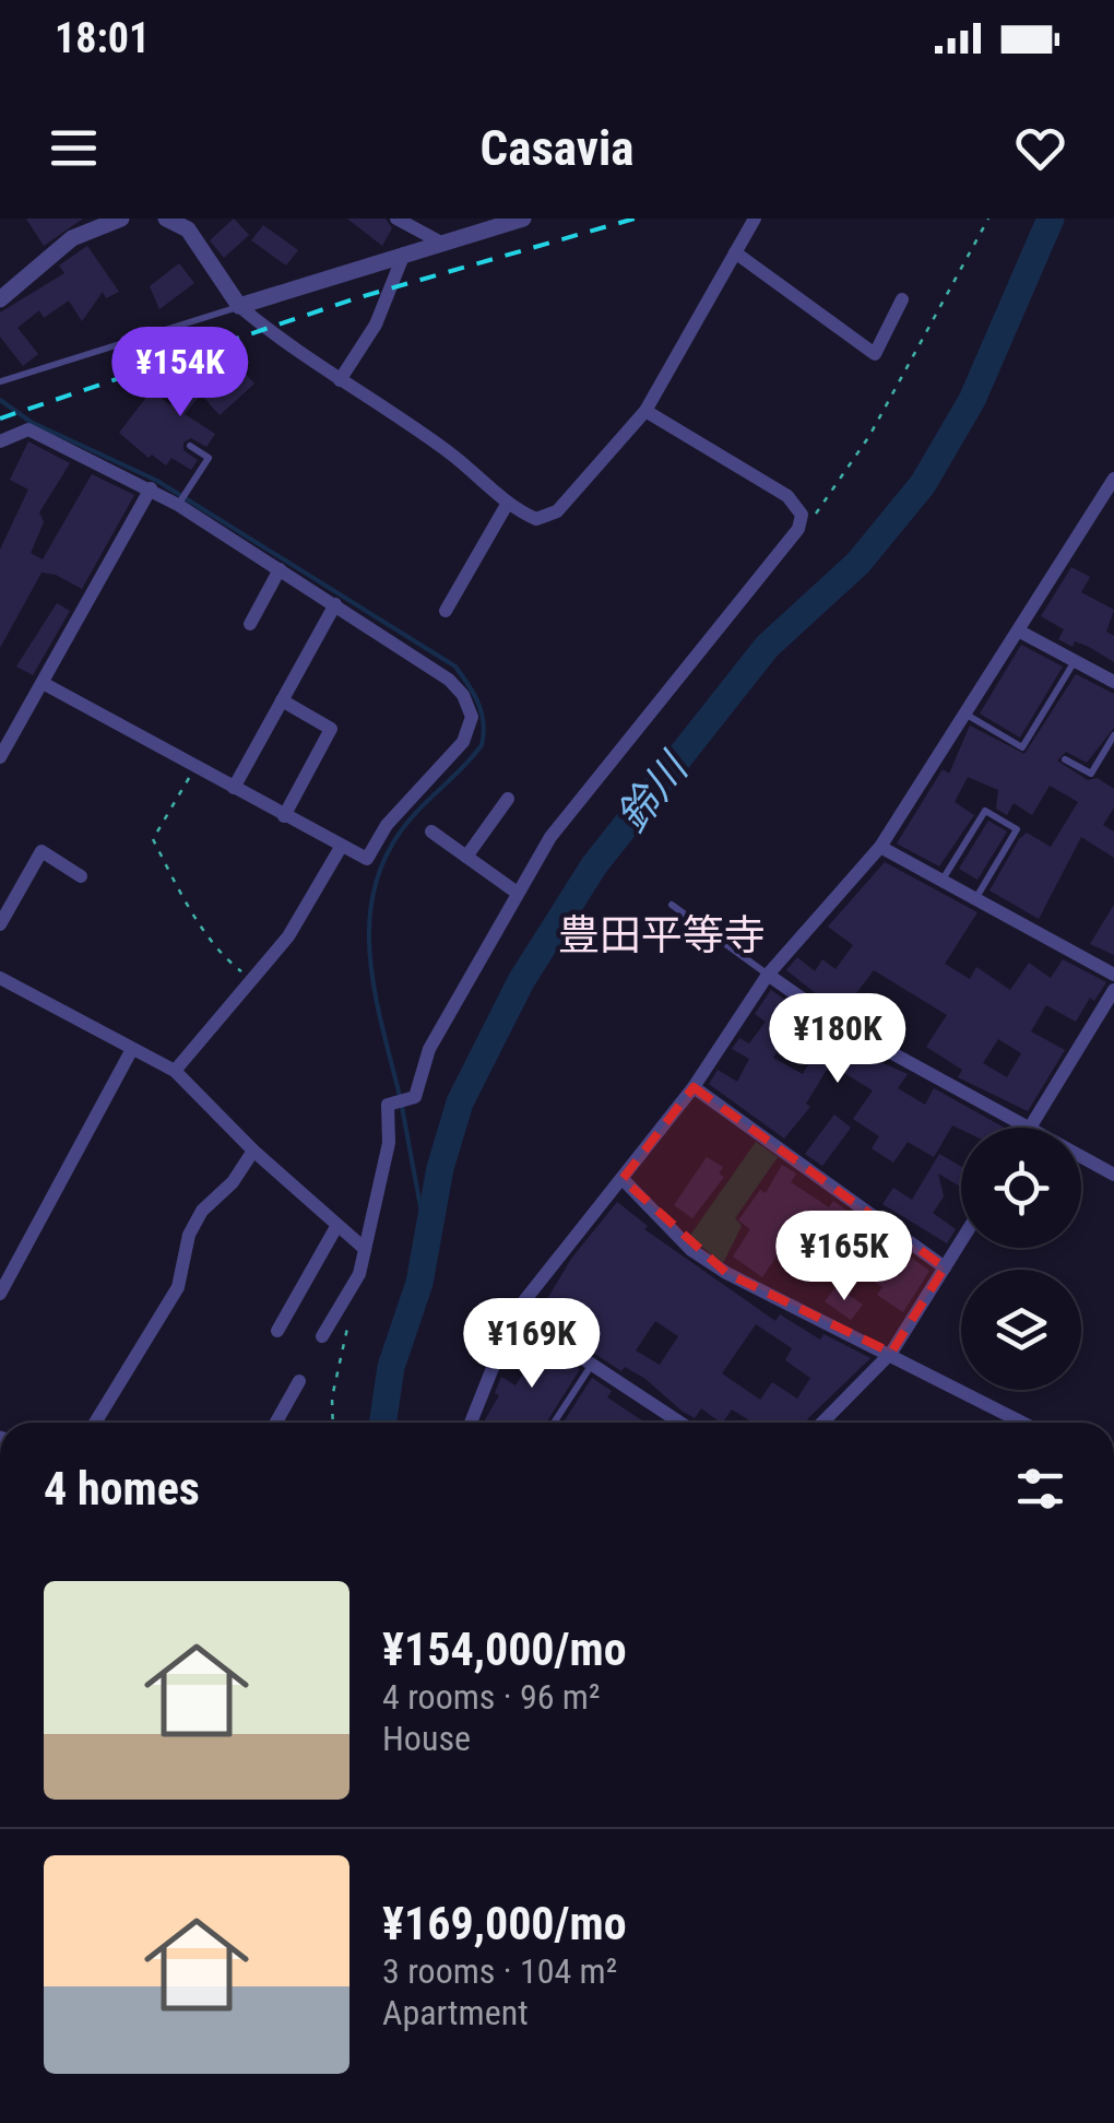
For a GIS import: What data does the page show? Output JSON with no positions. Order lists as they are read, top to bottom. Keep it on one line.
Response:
{"districts":["豊田平等寺"],"water":["鈴川"],"page":{"status":"18:01","header":"Casavia","price":["¥154K","¥180K","¥165K","¥169K"],"heading":"4 homes","list":[{"name":"¥154,000/mo","note":"4 rooms · 96 m² · House"},{"name":"¥169,000/mo","note":"3 rooms · 104 m² · Apartment"}]}}
